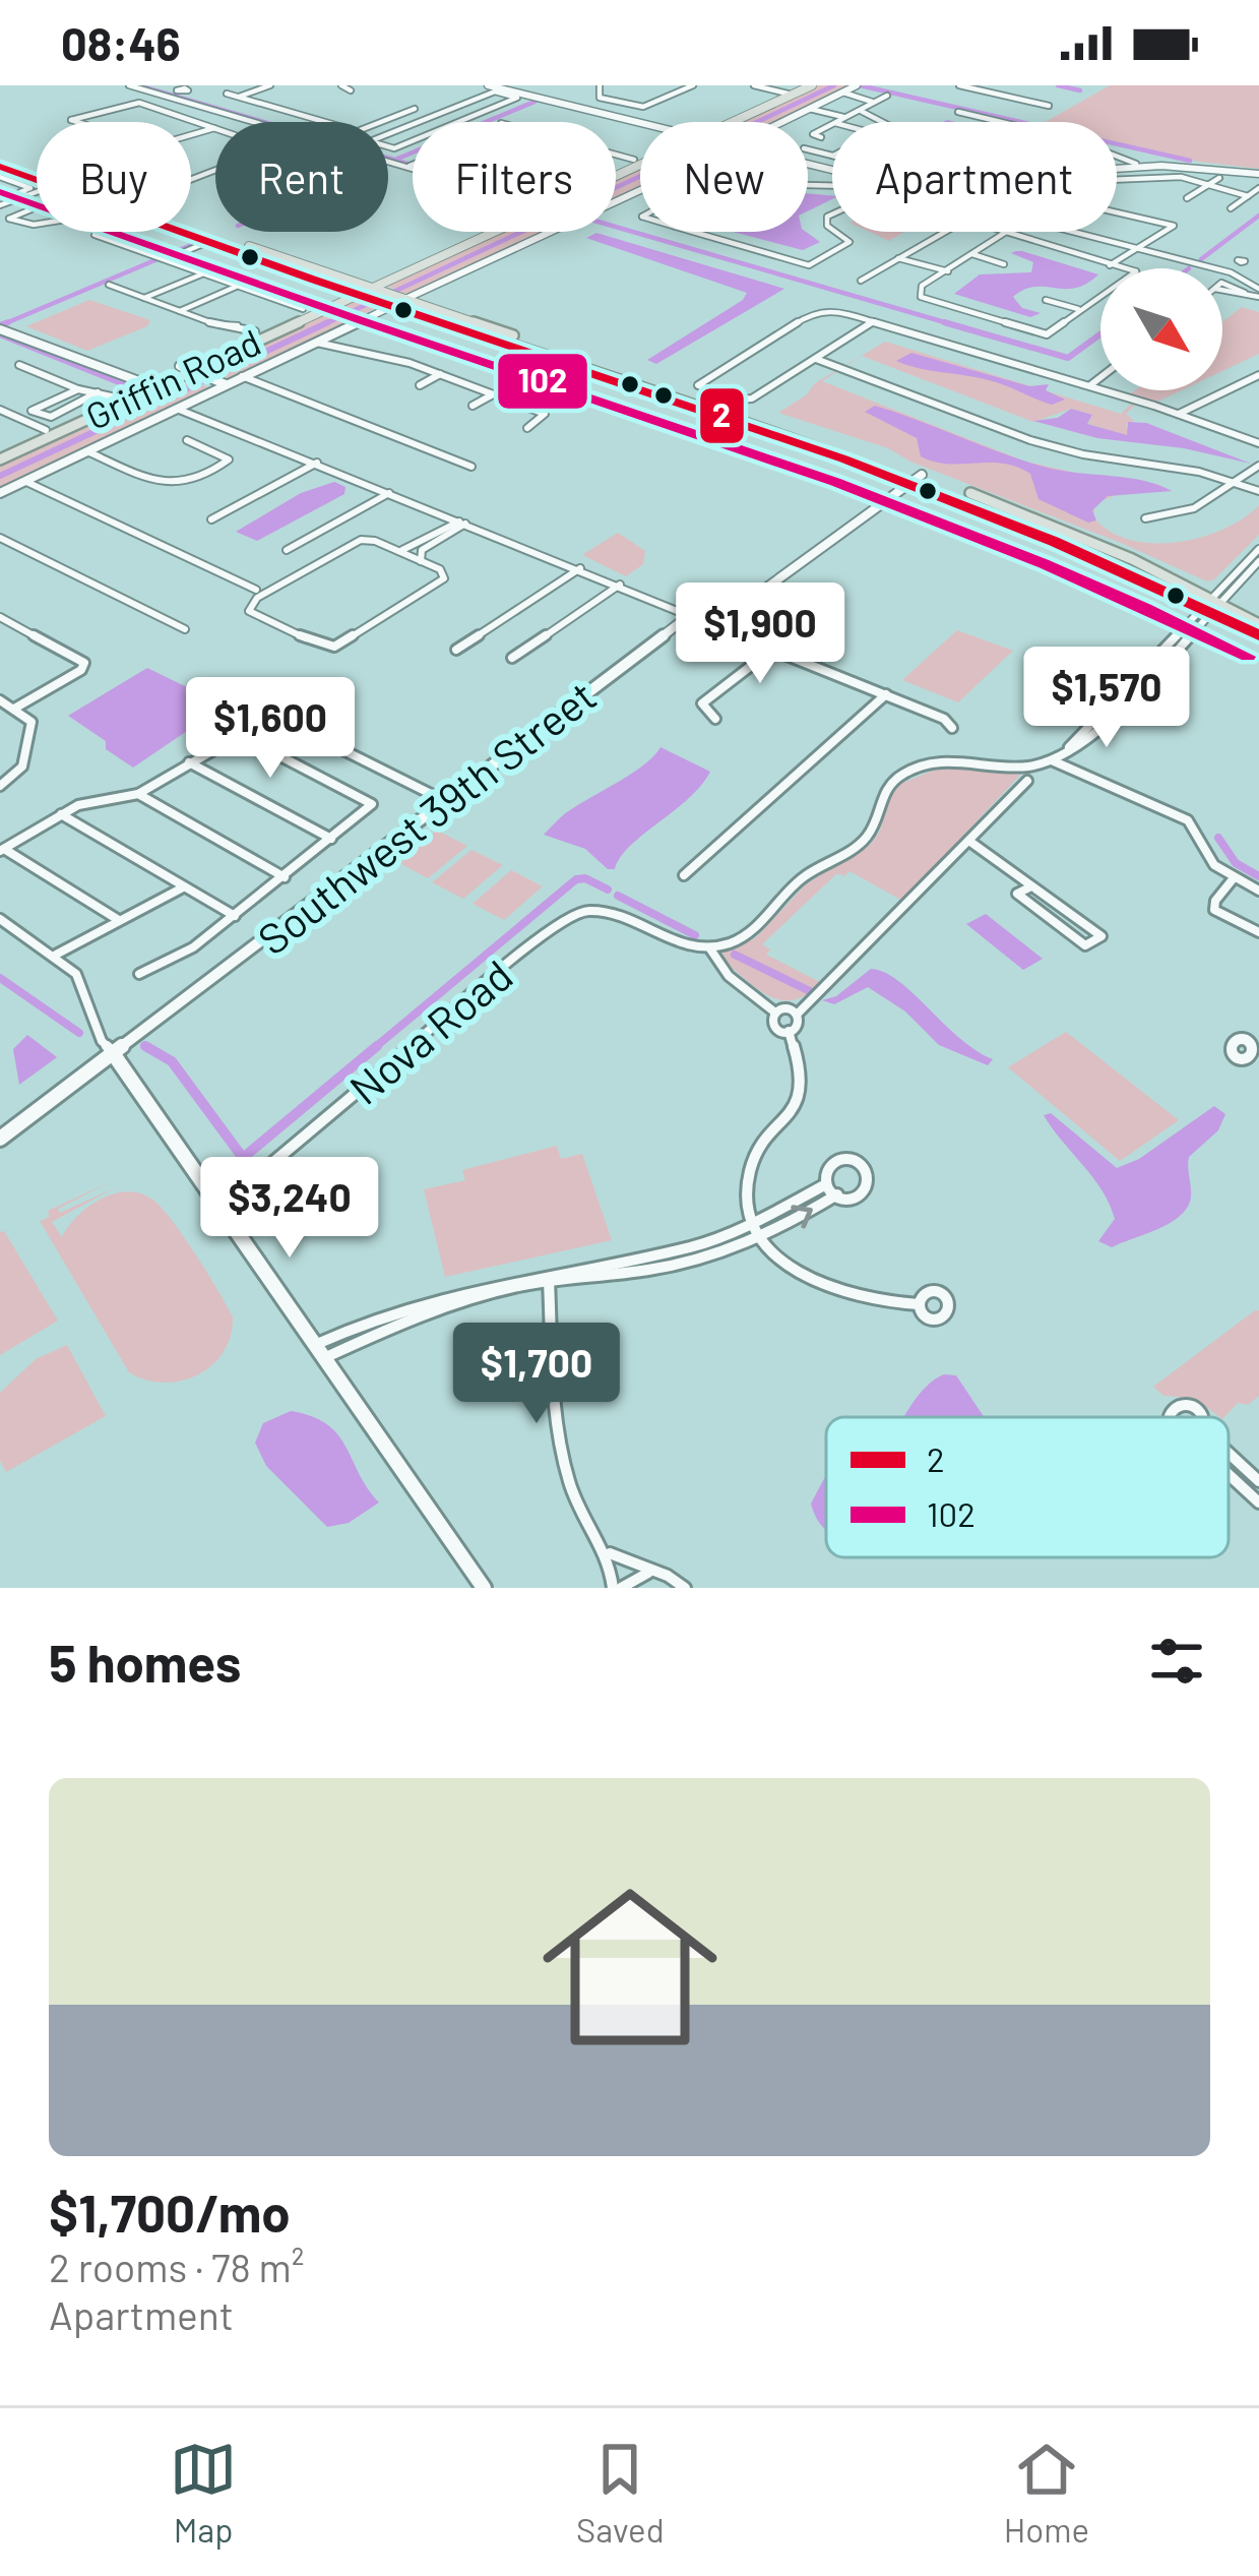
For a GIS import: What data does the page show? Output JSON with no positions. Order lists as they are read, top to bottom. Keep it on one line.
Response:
{"streets":{"main road":["Griffin Road"],"street":["Southwest 39th Street","Nova Road"]},"lines":["transit line 2","transit line 102"],"legend":["2","102"],"north":"bottom right","page":{"status":"08:46","chip":["Buy","Rent","Filters","New","Apartment"],"price":["$1,900","$1,570","$1,600","$3,240","$1,700"],"heading":"5 homes","list":[{"name":"$1,700/mo","note":"2 rooms · 78 m² · Apartment"}],"tabs":["Map","Saved","Home"]}}
